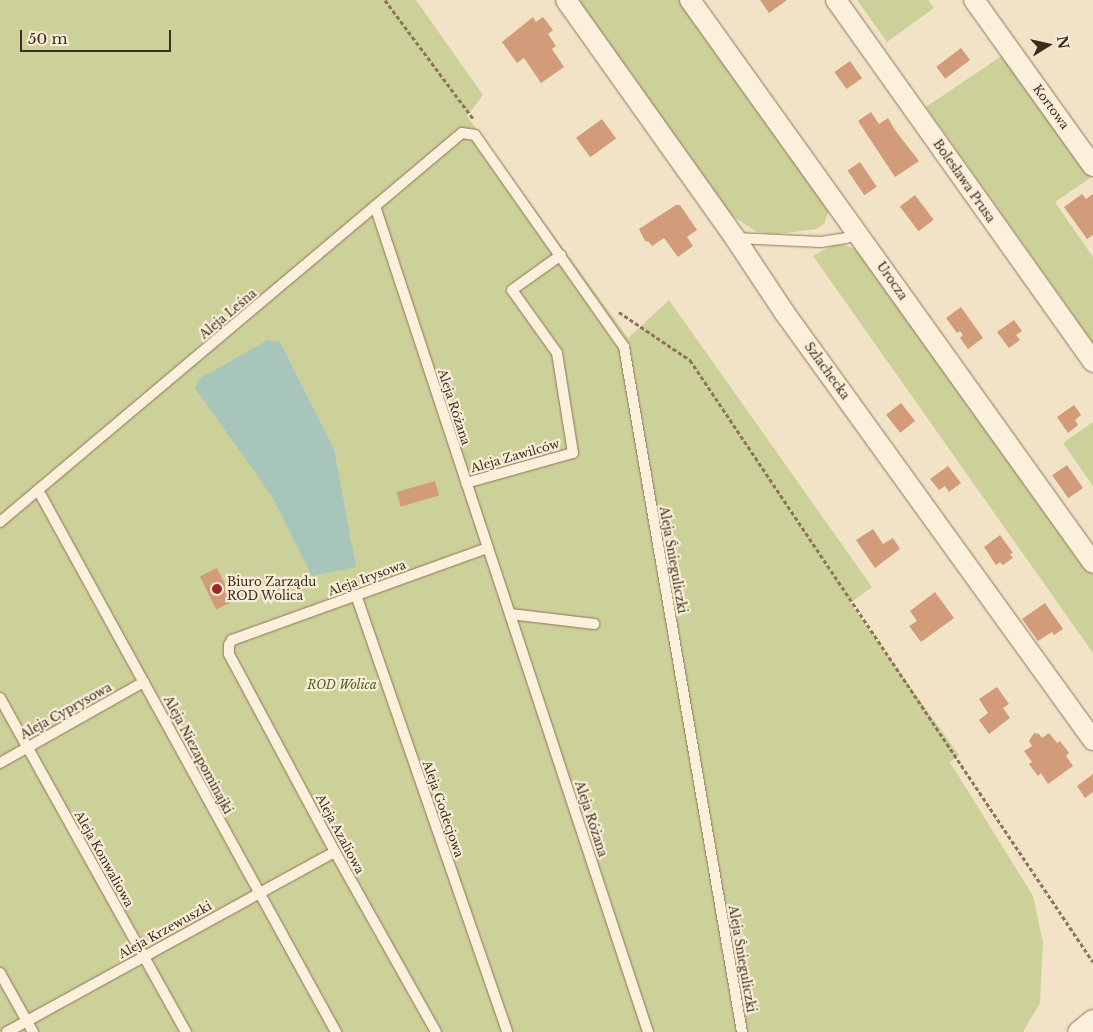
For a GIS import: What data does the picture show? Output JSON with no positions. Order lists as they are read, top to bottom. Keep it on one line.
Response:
{"streets":{"street":["Kortowa","Bolesława Prusa","Urocza","Szlachecka"],"lane":["Aleja Leśna","Aleja Różana","Aleja Zawilców","Aleja Śnieguliczki","Aleja Irysowa","Aleja Cyprysowa","Aleja Niezapominajki","Aleja Godecjowa","Aleja Azaliowa","Aleja Konwaliowa","Aleja Krzewuszki"]},"crossings":[["Aleja Leśna","Aleja Różana"],["Aleja Leśna","Aleja Śnieguliczki"],["Aleja Leśna","Aleja Niezapominajki"],["Aleja Różana","Aleja Zawilców"],["Aleja Różana","Aleja Irysowa"],["Aleja Zawilców","Aleja Śnieguliczki"],["Aleja Irysowa","Aleja Godecjowa"],["Aleja Irysowa","Aleja Azaliowa"],["Aleja Cyprysowa","Aleja Niezapominajki"],["Aleja Cyprysowa","Aleja Konwaliowa"],["Aleja Niezapominajki","Aleja Krzewuszki"],["Aleja Azaliowa","Aleja Krzewuszki"],["Aleja Konwaliowa","Aleja Krzewuszki"]],"parks":["ROD Wolica"],"places":["Biuro Zarządu ROD Wolica"],"scale_bar":"50 m","north":"right"}
